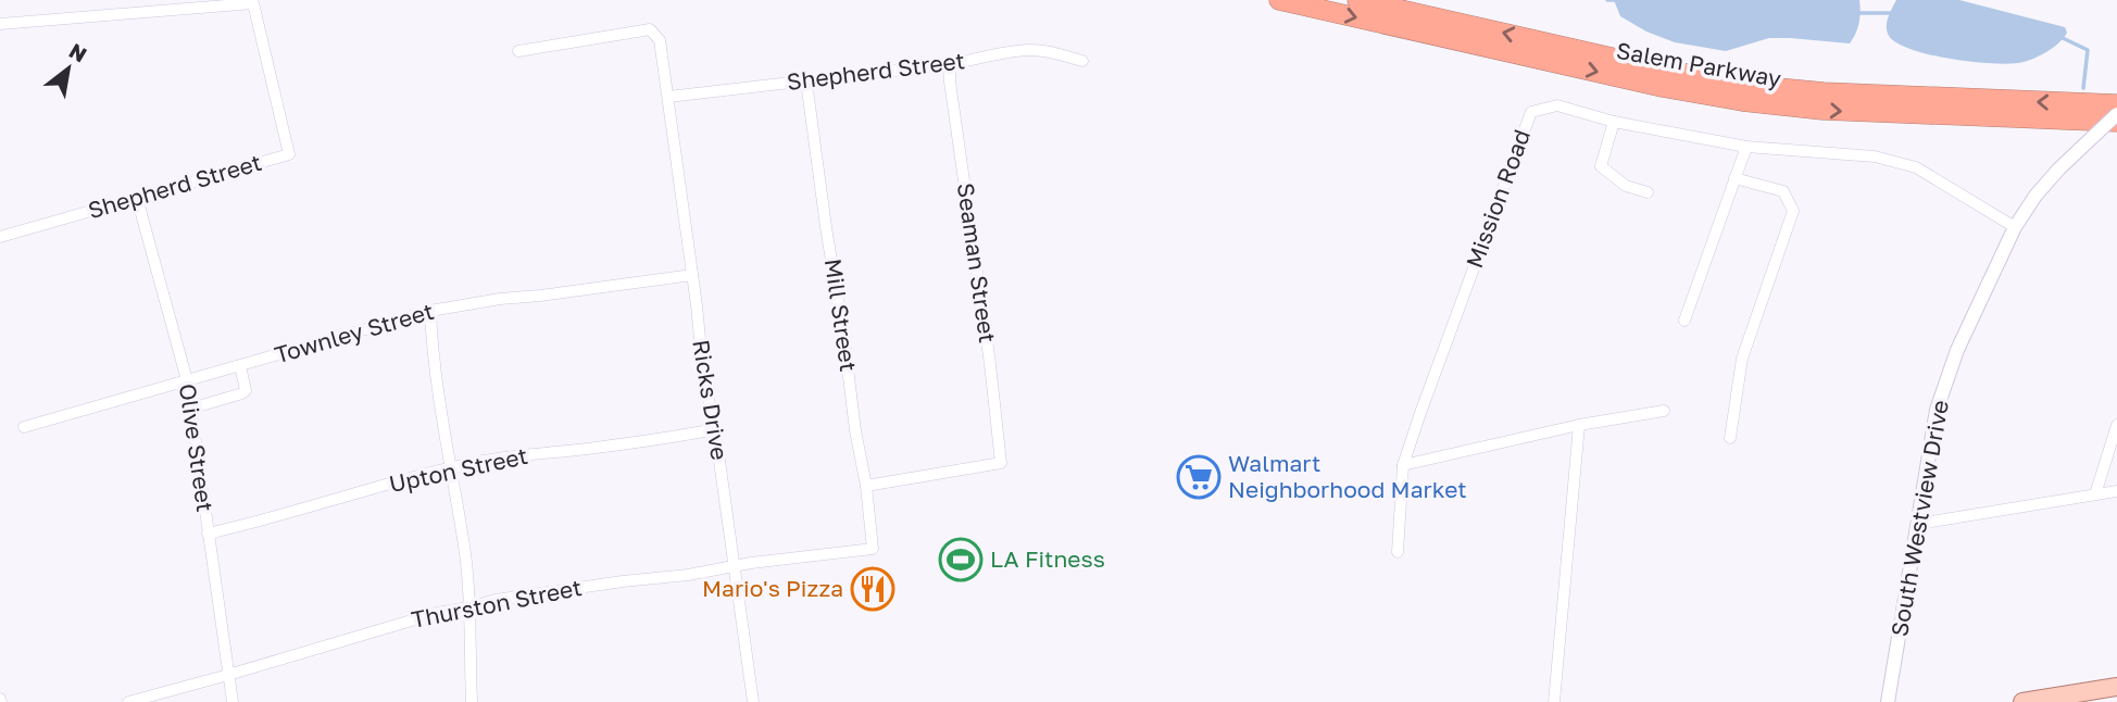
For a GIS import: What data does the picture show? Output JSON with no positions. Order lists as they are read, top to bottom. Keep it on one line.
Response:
{"streets":{"highway":["Salem Parkway"],"street":["Shepherd Street","Mission Road","Seaman Street","Mill Street","Townley Street","Ricks Drive","Olive Street","Upton Street","South Westview Drive","Thurston Street"]},"crossings":[["Shepherd Street","Seaman Street"],["Shepherd Street","Mill Street"],["Shepherd Street","Ricks Drive"],["Shepherd Street","Olive Street"],["Mission Road","South Westview Drive"],["Seaman Street","Mill Street"],["Mill Street","Thurston Street"],["Townley Street","Ricks Drive"],["Townley Street","Olive Street"],["Ricks Drive","Upton Street"],["Ricks Drive","Thurston Street"],["Olive Street","Upton Street"],["Olive Street","Thurston Street"]],"places":{"supermarket":["Walmart Neighborhood Market"],"sports":["LA Fitness"],"restaurant":["Mario's Pizza"]},"north":"top right"}
